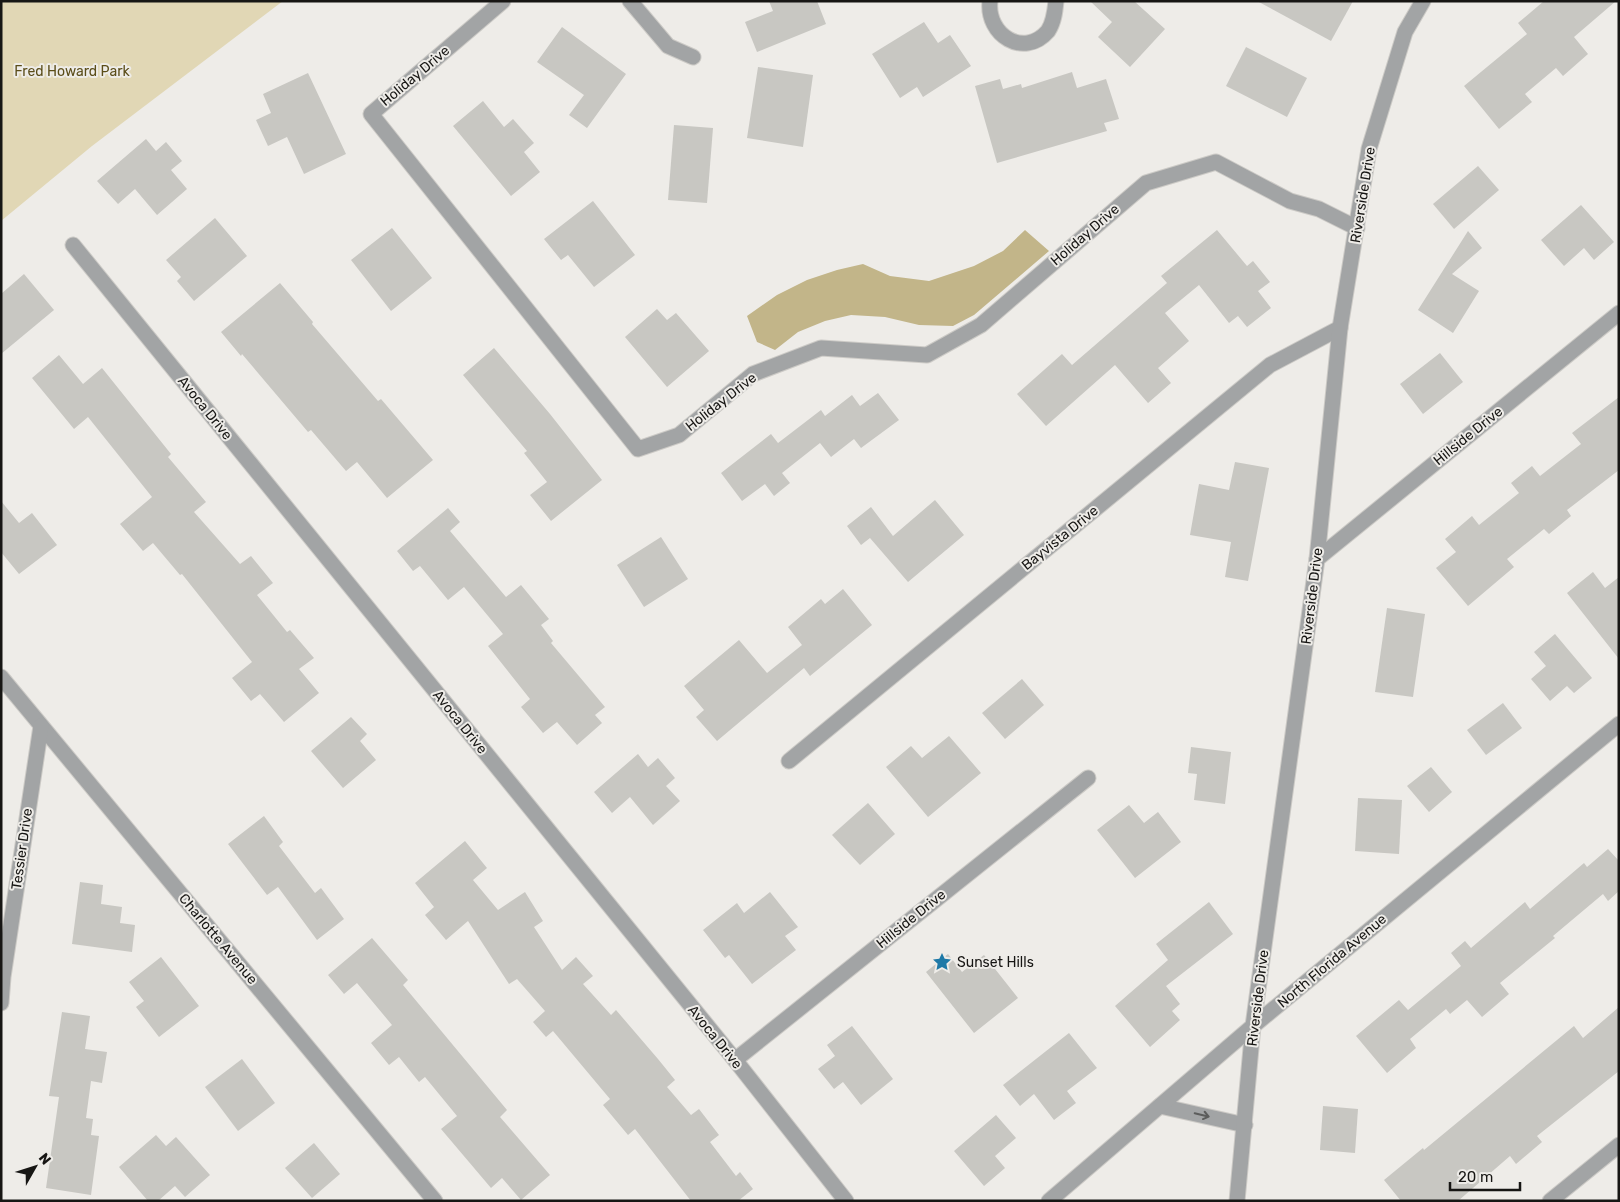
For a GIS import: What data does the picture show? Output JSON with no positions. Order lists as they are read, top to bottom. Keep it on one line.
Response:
{"streets":{"street":["Holiday Drive","Riverside Drive","Avoca Drive","Hillside Drive","Bayvista Drive","Tessier Drive","Charlotte Avenue","North Florida Avenue"]},"crossings":[["Holiday Drive","Riverside Drive"],["Riverside Drive","Hillside Drive"],["Riverside Drive","Bayvista Drive"],["Riverside Drive","North Florida Avenue"],["Avoca Drive","Hillside Drive"],["Tessier Drive","Charlotte Avenue"]],"parks":["Fred Howard Park"],"places":{"place":["Sunset Hills"]},"scale_bar":"20 m","north":"top right"}
